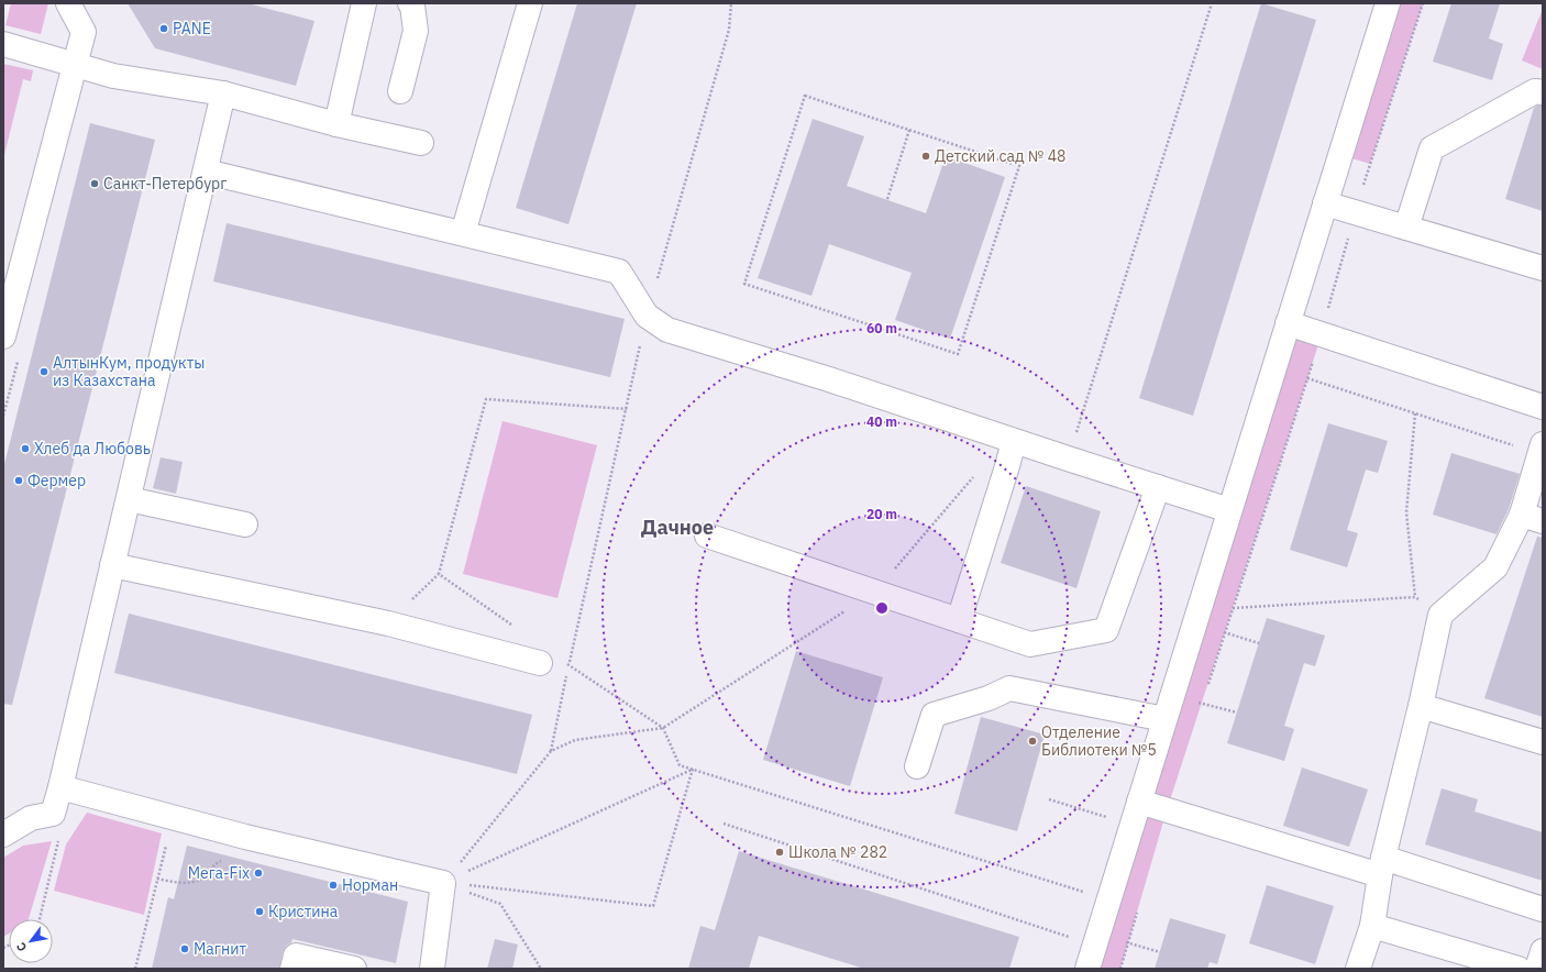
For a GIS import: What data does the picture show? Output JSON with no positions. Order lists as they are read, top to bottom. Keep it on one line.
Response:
{"districts":["Дачное"],"places":["PANE","Детский сад № 48","Санкт-Петербург","АлтынКум, продукты из Казахстана","Хлеб да Любовь","Фермер","Отделение Библиотеки №5","Школа № 282","Мега-Fix","Норман","Кристина","Магнит"],"north":"bottom left","rings":["60 m","40 m","20 m"]}
